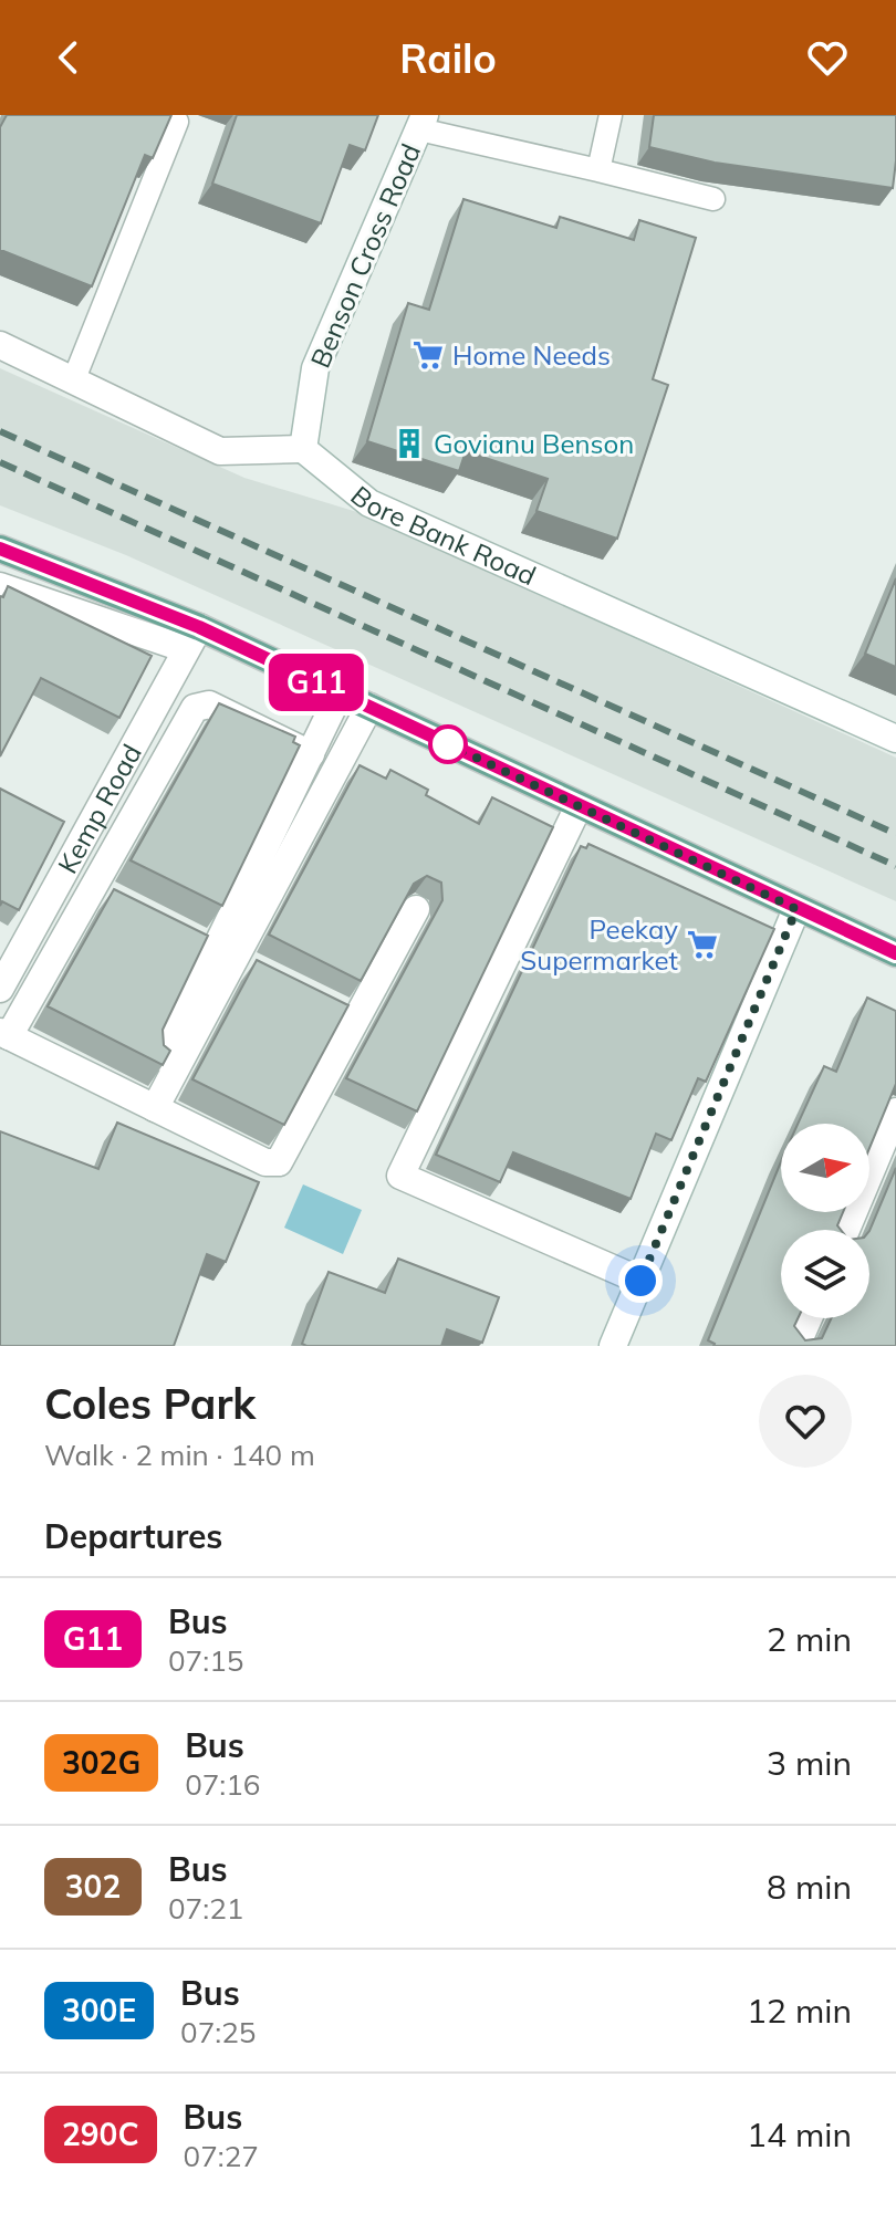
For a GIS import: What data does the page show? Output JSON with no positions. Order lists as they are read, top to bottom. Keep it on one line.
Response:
{"streets":{"street":["Benson Cross Road","Bore Bank Road","Kemp Road"]},"crossings":[["Benson Cross Road","Bore Bank Road"]],"places":{"supermarket":["Home Needs","Peekay Supermarket"],"building":["Govianu Benson"]},"lines":["bus line G11"],"north":"right","page":{"header":"Railo","on_map":"G11","heading":[["Coles Park","Walk · 2 min · 140 m"],"Departures"],"list":[{"mark":"G11","name":"Bus","note":"07:15","value":"2 min"},{"mark":"302G","name":"Bus","note":"07:16","value":"3 min"},{"mark":"302","name":"Bus","note":"07:21","value":"8 min"},{"mark":"300E","name":"Bus","note":"07:25","value":"12 min"},{"mark":"290C","name":"Bus","note":"07:27","value":"14 min"}]}}
